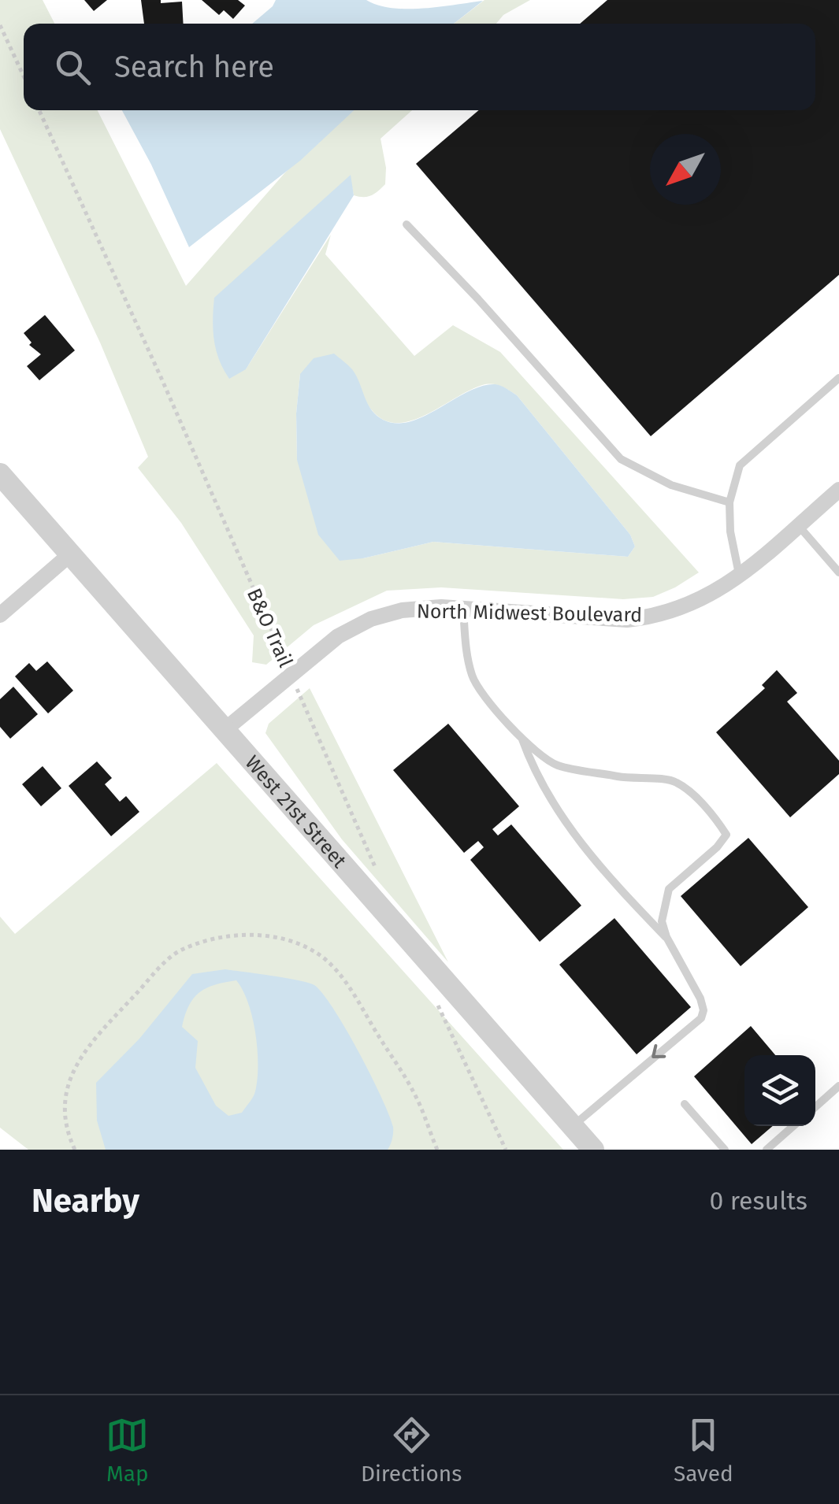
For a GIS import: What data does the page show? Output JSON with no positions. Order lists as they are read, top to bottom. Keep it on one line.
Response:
{"streets":{"street":["North Midwest Boulevard","West 21st Street"],"path":["B&O Trail"]},"crossings":[["North Midwest Boulevard","B&O Trail"],["North Midwest Boulevard","West 21st Street"]],"north":"bottom left","page":{"search":"Search here","heading":["Nearby","0 results"],"nav":["Map","Directions","Saved"]}}
